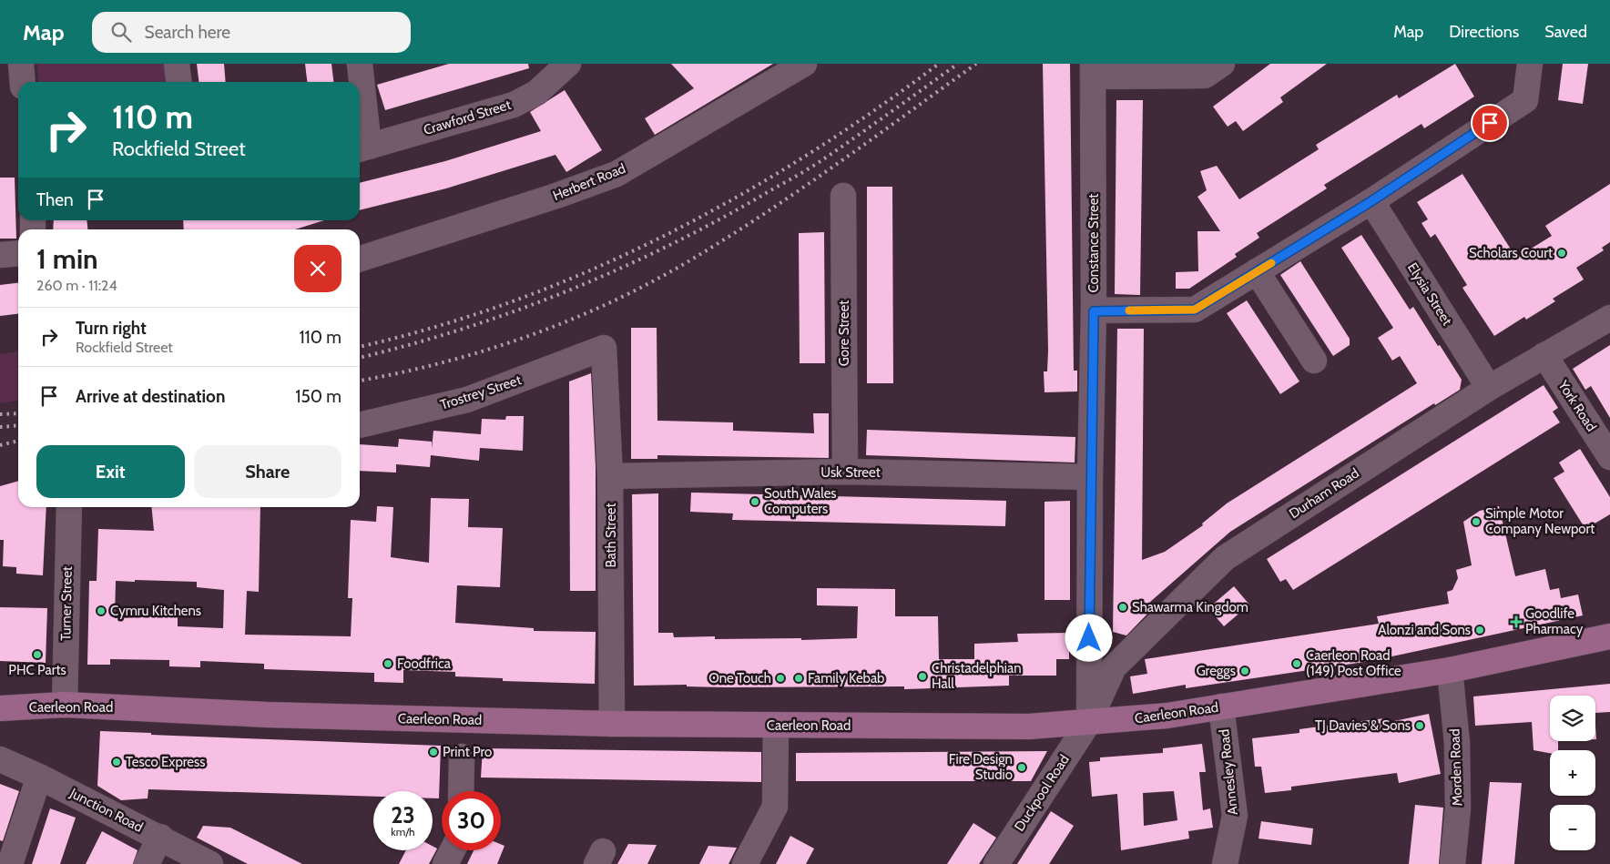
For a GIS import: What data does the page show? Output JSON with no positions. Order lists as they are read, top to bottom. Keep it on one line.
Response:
{"streets":{"main road":["Caerleon Road"],"street":["Crawford Street","Herbert Road","Constance Street","Elysia Street","Gore Street","Trostrey Street","York Road","Usk Street","Durham Road","Bath Street","Turner Street","Morden Road","Annesley Road","Duckpool Road","Junction Road"]},"crossings":[["Constance Street","Usk Street"],["Constance Street","Durham Road"],["Constance Street","Caerleon Road"],["Constance Street","Duckpool Road"],["Elysia Street","Durham Road"],["Gore Street","Usk Street"],["Trostrey Street","Bath Street"],["York Road","Durham Road"],["Usk Street","Bath Street"],["Durham Road","Caerleon Road"],["Durham Road","Duckpool Road"],["Bath Street","Caerleon Road"],["Turner Street","Caerleon Road"],["Caerleon Road","Morden Road"],["Caerleon Road","Annesley Road"],["Caerleon Road","Duckpool Road"]],"places":{"other":["Scholars Court","South Wales Computers","Simple Motor Company Newport","Shawarma Kingdom","Cymru Kitchens","Alonzi and Sons","PHC Parts","Foodfrica","Caerleon Road (149) Post Office","Greggs","Christadelphian Hall","One Touch","Family Kebab","TJ Davies & Sons","Print Pro","Tesco Express","Fire Design Studio"],"health":["Goodlife Pharmacy"]},"page":{"header":"Map","search":"Search here","nav":["Map","Directions","Saved"],"turn":["110 m","Rockfield Street"],"then":"Then","heading":["1 min","260 m · 11:24"],"list":[{"name":"Turn right","note":"Rockfield Street","value":"110 m"},{"name":"Arrive at destination","value":"150 m"}],"buttons":["Exit","Share"],"map_buttons":["+","−"],"speed":"23 km/h","limit":"30"}}
